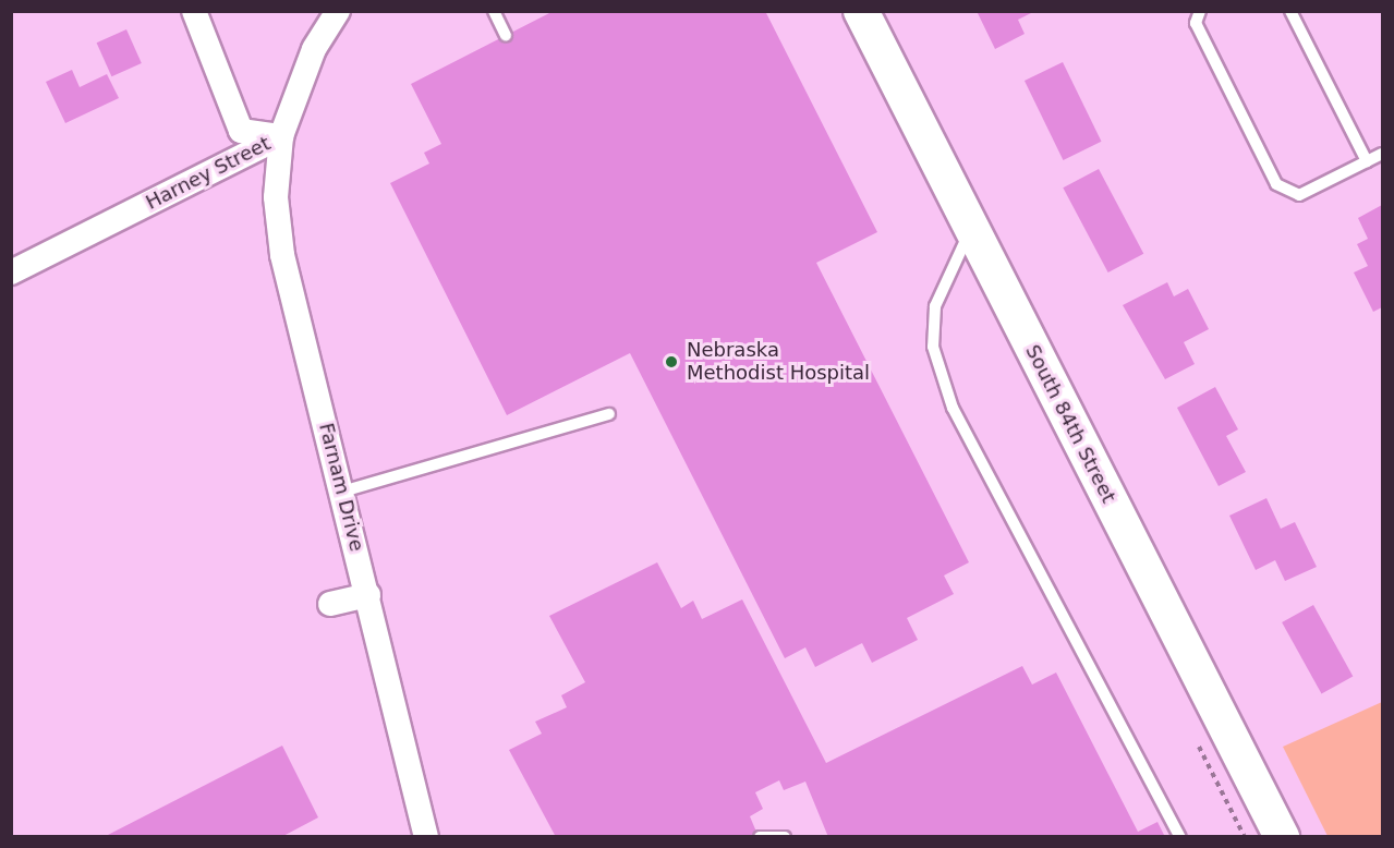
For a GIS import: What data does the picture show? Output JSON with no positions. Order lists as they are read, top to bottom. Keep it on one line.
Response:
{"streets":{"main road":["South 84th Street"],"street":["Harney Street","Farnam Drive"]},"crossings":[["Harney Street","Farnam Drive"]],"places":["Nebraska Methodist Hospital"]}
